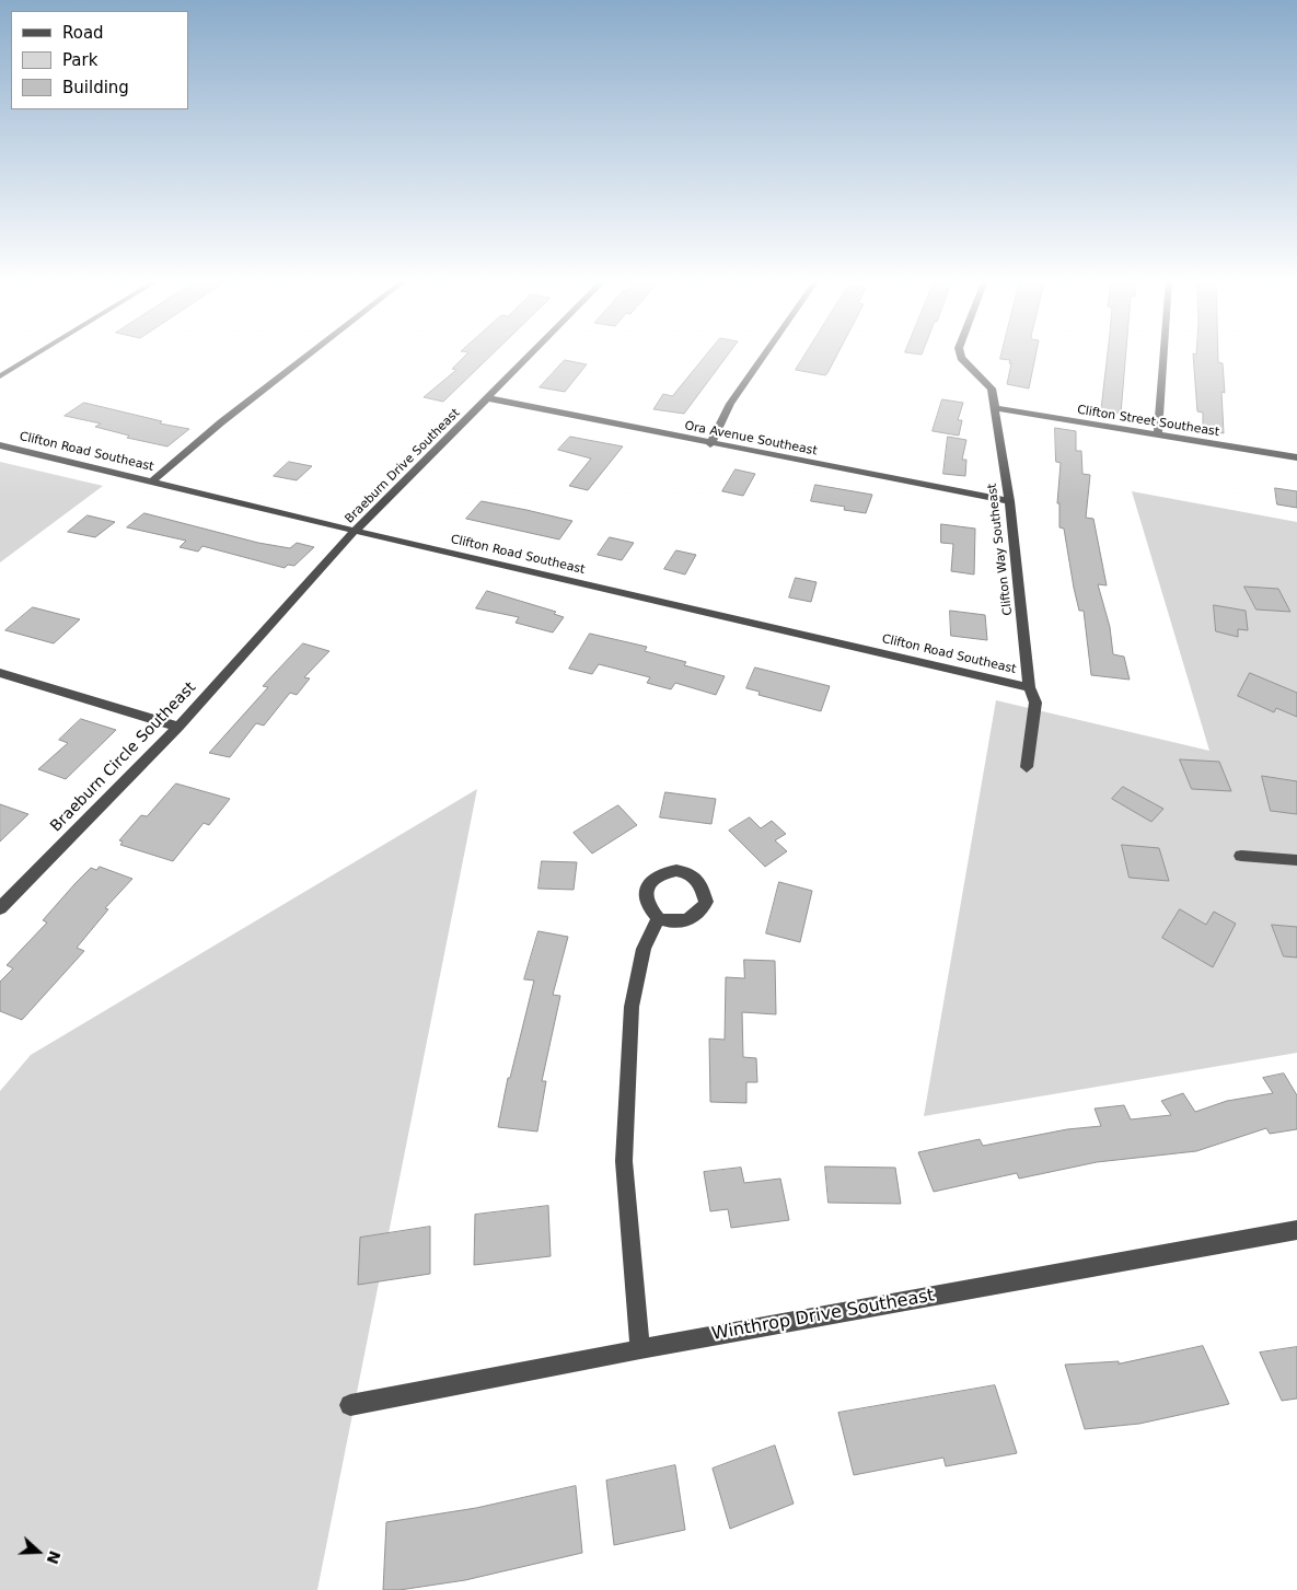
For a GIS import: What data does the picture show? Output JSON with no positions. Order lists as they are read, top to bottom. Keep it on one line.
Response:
{"streets":{"street":["Clifton Street Southeast","Ora Avenue Southeast","Clifton Road Southeast","Braeburn Drive Southeast","Clifton Way Southeast","Braeburn Circle Southeast","Winthrop Drive Southeast"]},"crossings":[["Clifton Street Southeast","Clifton Way Southeast"],["Ora Avenue Southeast","Braeburn Drive Southeast"],["Ora Avenue Southeast","Clifton Way Southeast"],["Clifton Road Southeast","Braeburn Drive Southeast"],["Clifton Road Southeast","Clifton Way Southeast"],["Braeburn Drive Southeast","Braeburn Circle Southeast"]],"legend":["Road","Park","Building"],"north":"right"}
